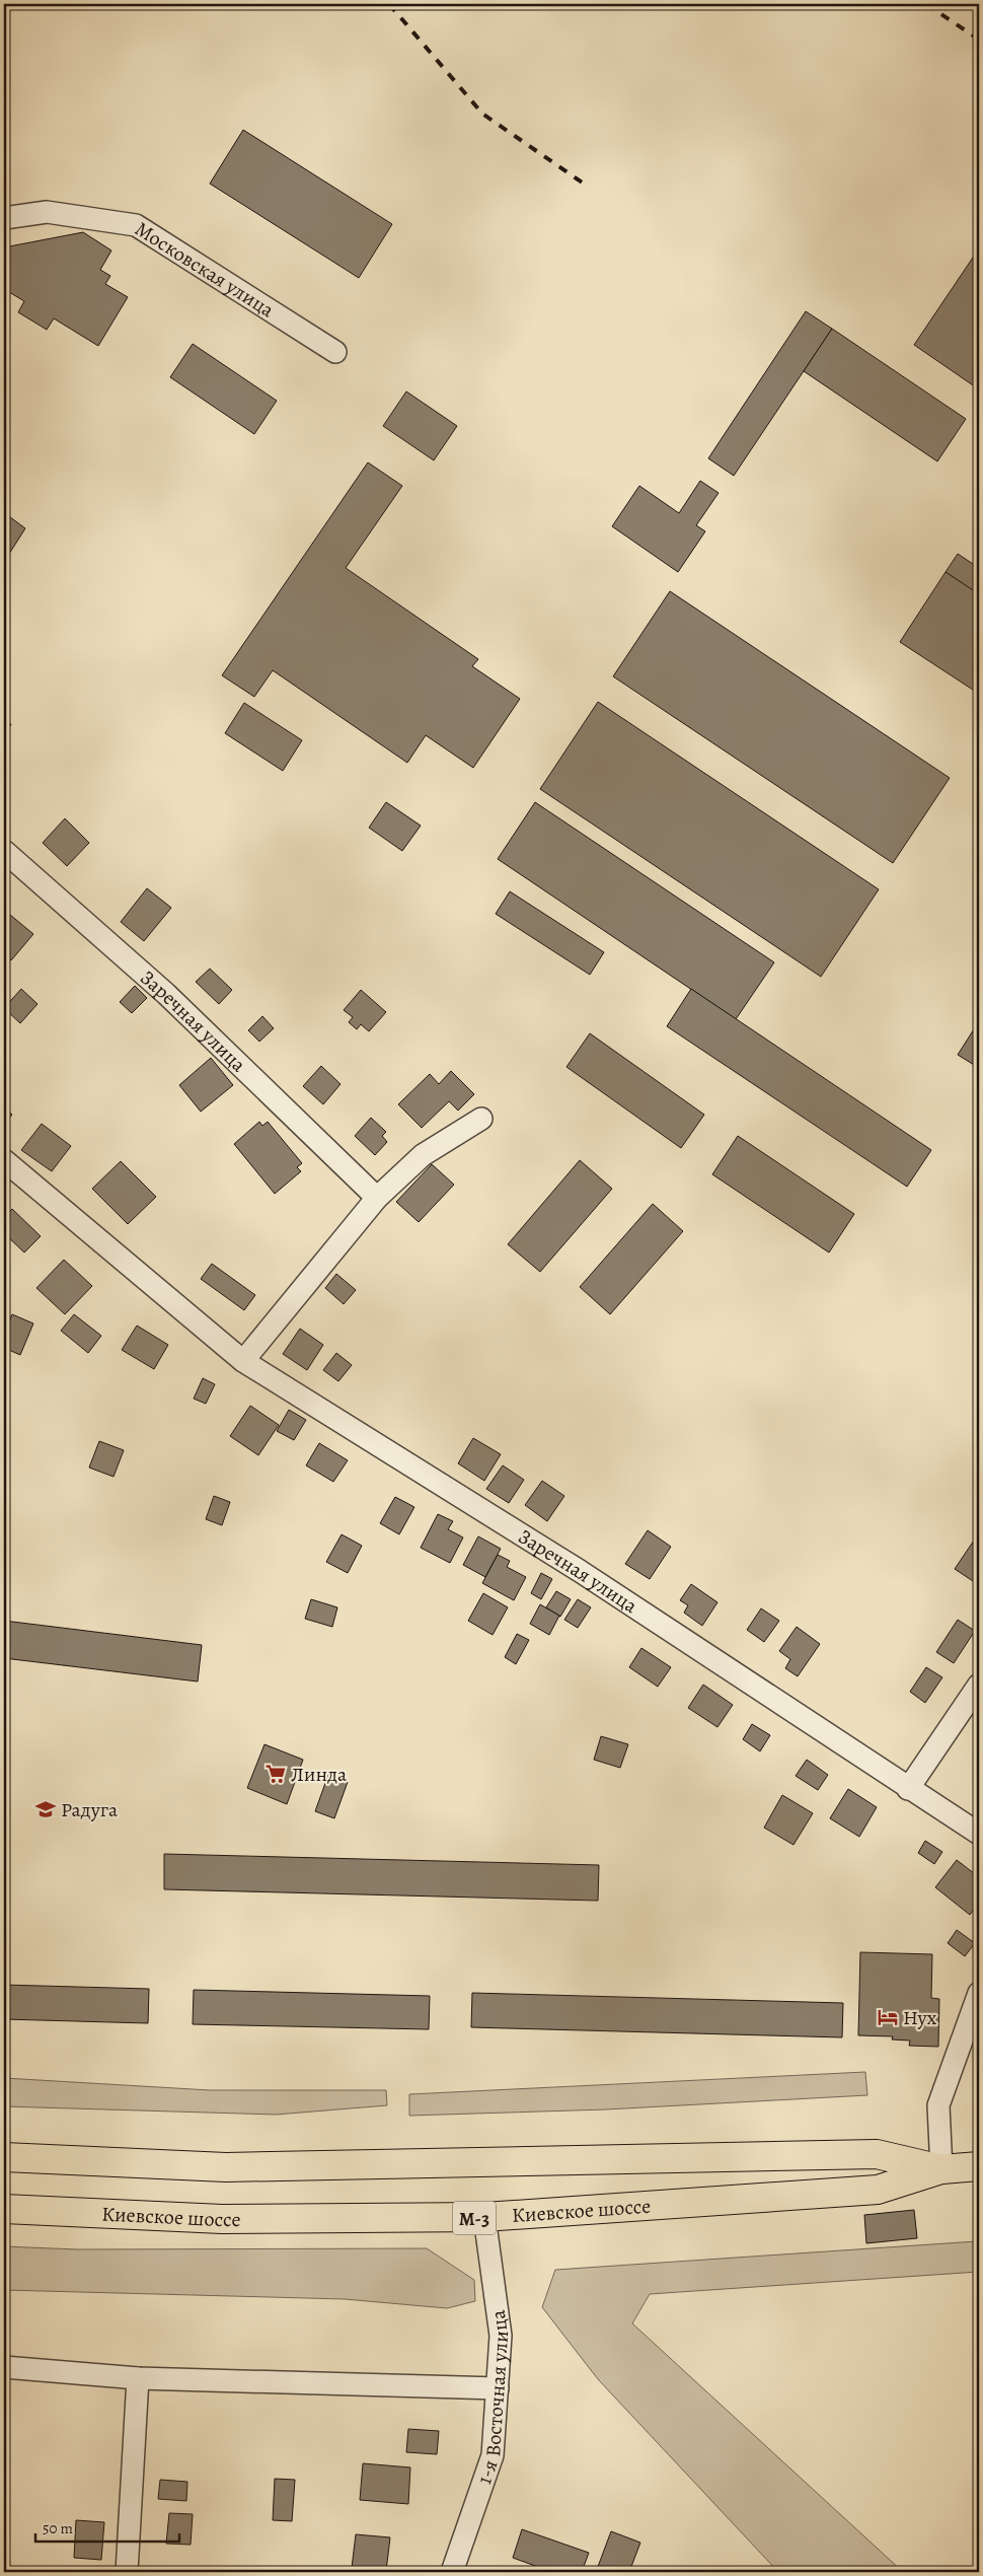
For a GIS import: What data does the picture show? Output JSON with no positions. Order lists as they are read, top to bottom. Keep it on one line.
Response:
{"streets":{"highway":["Киевское шоссе","М-3"],"street":["Московская улица","Заречная улица","1-я Восточная улица"]},"crossings":[["Киевское шоссе","1-я Восточная улица"]],"places":{"supermarket":["Линда"],"school or university":["Радуга"],"hotel":["Нух"]},"scale_bar":"50 m"}
